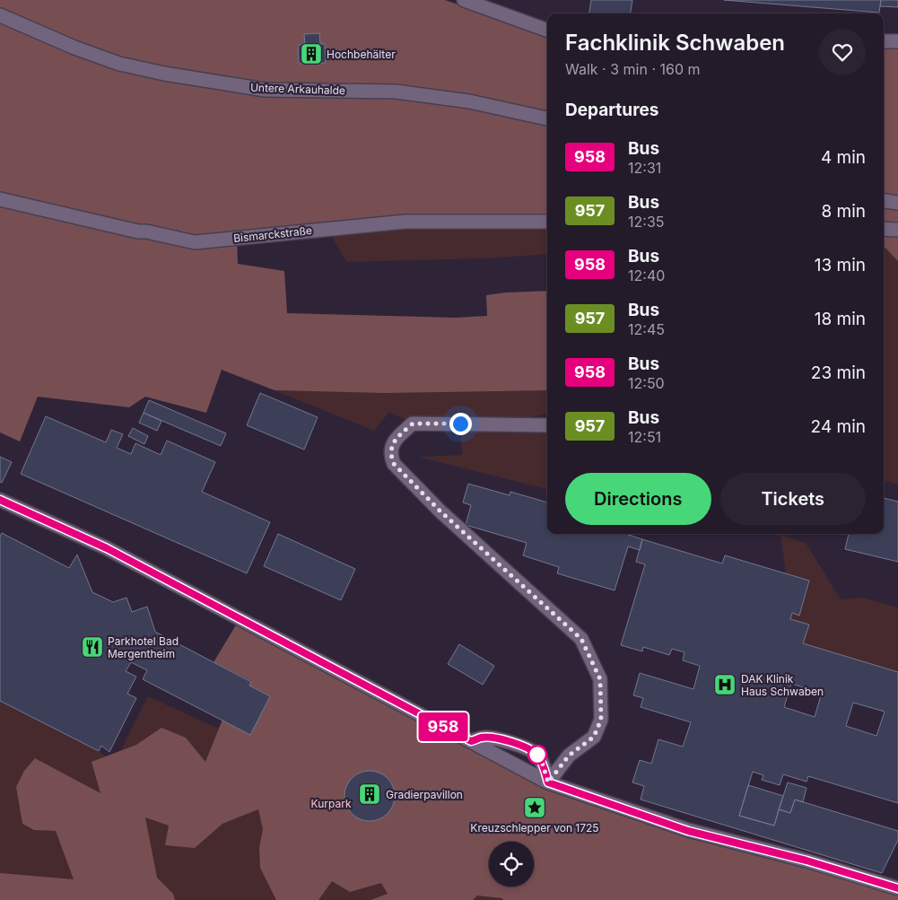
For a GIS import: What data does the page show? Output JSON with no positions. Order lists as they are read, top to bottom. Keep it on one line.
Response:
{"streets":{"street":["Untere Arkauhalde","Bismarckstraße"]},"parks":["Kurpark"],"places":{"building":["Hochbehälter","Gradierpavillon"],"restaurant":["Parkhotel Bad Mergentheim"],"hospital":["DAK Klinik Haus Schwaben"],"place":["Kreuzschlepper von 1725"]},"lines":["bus line 958"],"page":{"on_map":"958","heading":[["Fachklinik Schwaben","Walk · 3 min · 160 m"],"Departures"],"list":[{"mark":"958","name":"Bus","note":"12:31","value":"4 min"},{"mark":"957","name":"Bus","note":"12:35","value":"8 min"},{"mark":"958","name":"Bus","note":"12:40","value":"13 min"},{"mark":"957","name":"Bus","note":"12:45","value":"18 min"},{"mark":"958","name":"Bus","note":"12:50","value":"23 min"},{"mark":"957","name":"Bus","note":"12:51","value":"24 min"}],"buttons":["Directions","Tickets"]}}
